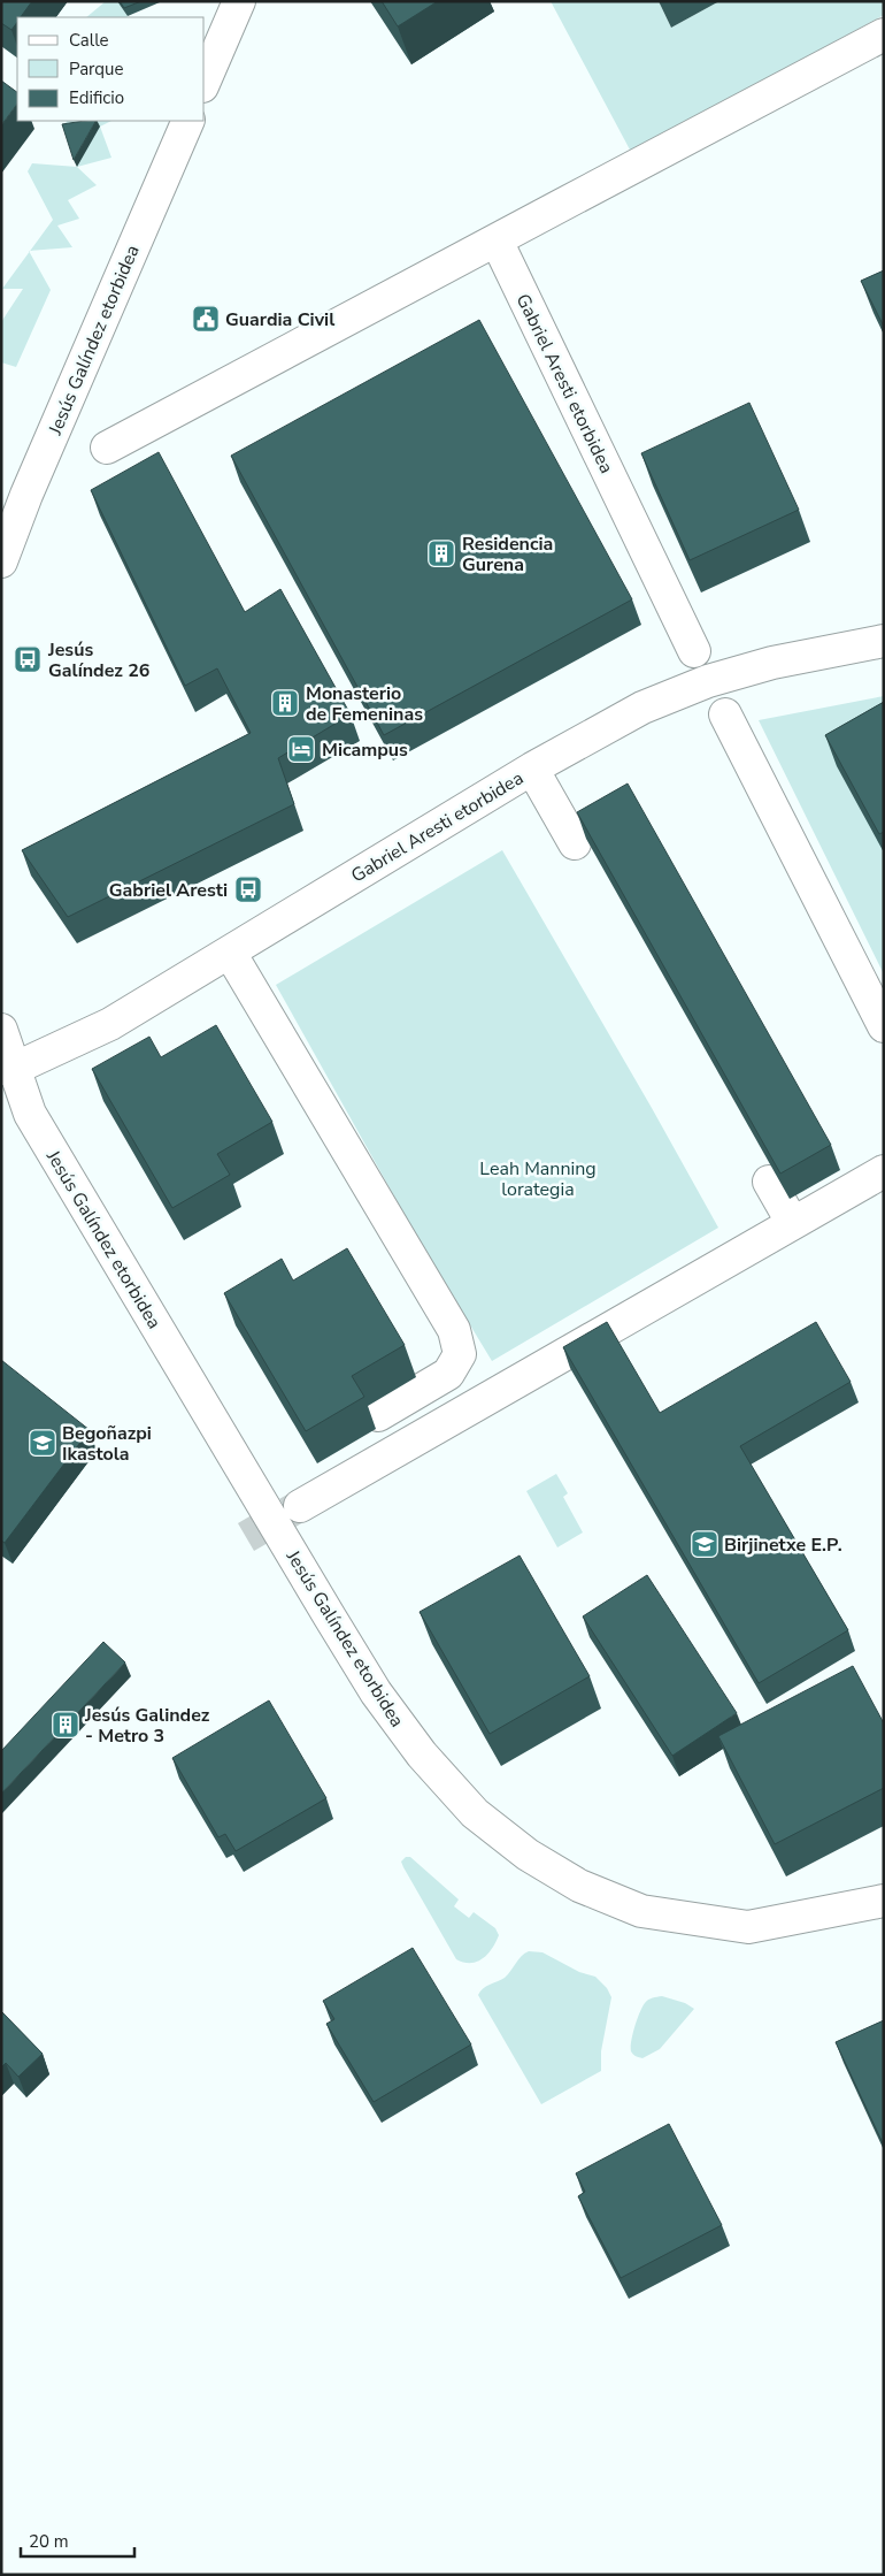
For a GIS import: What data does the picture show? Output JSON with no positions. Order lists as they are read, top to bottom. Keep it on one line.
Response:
{"streets":{"street":["Jesús Galíndez etorbidea","Gabriel Aresti etorbidea"]},"crossings":[["Jesús Galíndez etorbidea","Gabriel Aresti etorbidea"]],"parks":["Leah Manning lorategia"],"places":{"public building":["Guardia Civil"],"building":["Residencia Gurena","Monasterio de Femeninas","Jesús Galindez - Metro 3"],"bus stop":["Jesús Galíndez 26","Gabriel Aresti"],"hotel":["Micampus"],"school or university":["Begoñazpi Ikastola","Birjinetxe E.P."]},"legend":["Calle","Parque","Edificio"],"scale_bar":"20 m"}
